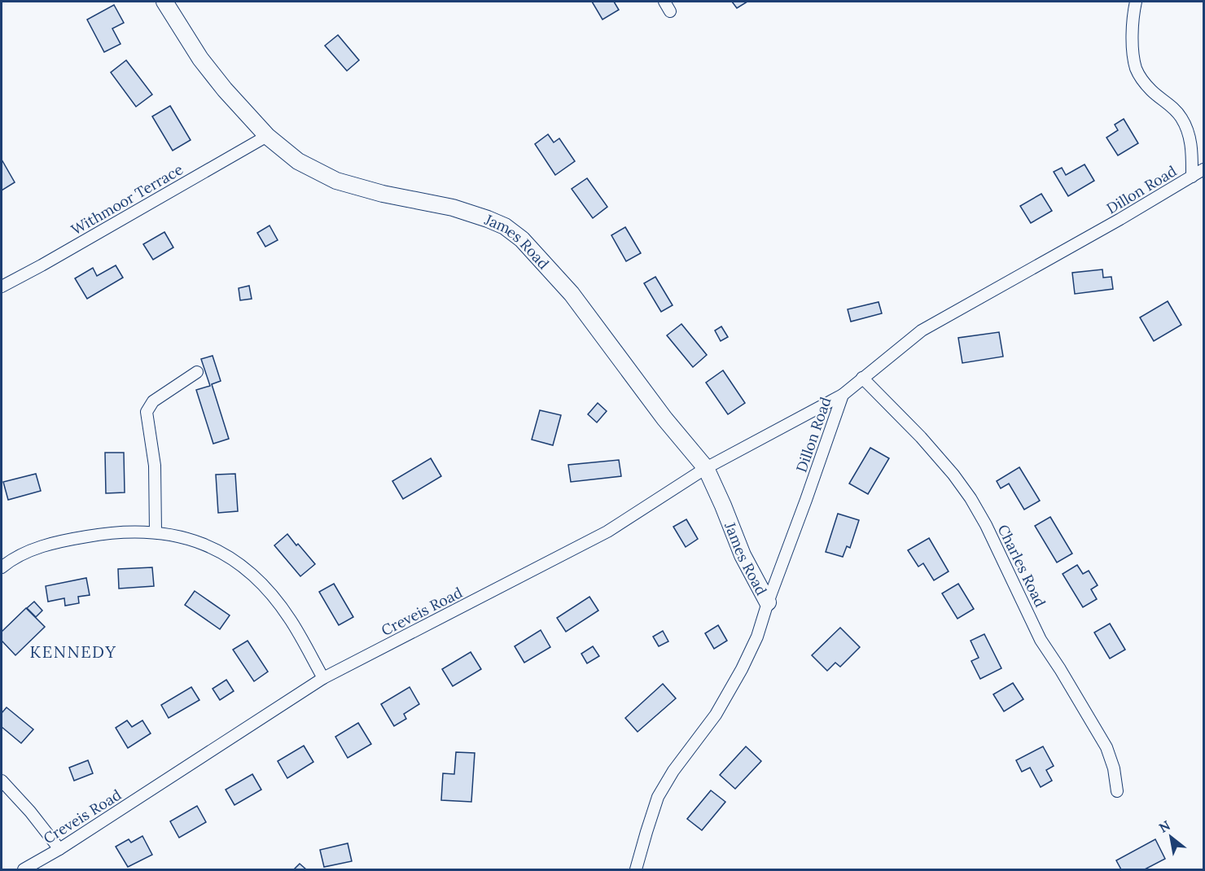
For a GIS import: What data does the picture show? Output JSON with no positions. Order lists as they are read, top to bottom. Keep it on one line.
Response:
{"streets":{"street":["Dillon Road","Withmoor Terrace","James Road","Charles Road","Creveis Road"]},"crossings":[["Dillon Road","James Road"],["Dillon Road","Charles Road"],["Dillon Road","Creveis Road"],["Withmoor Terrace","James Road"],["James Road","Creveis Road"]],"districts":["KENNEDY"],"north":"top left"}
